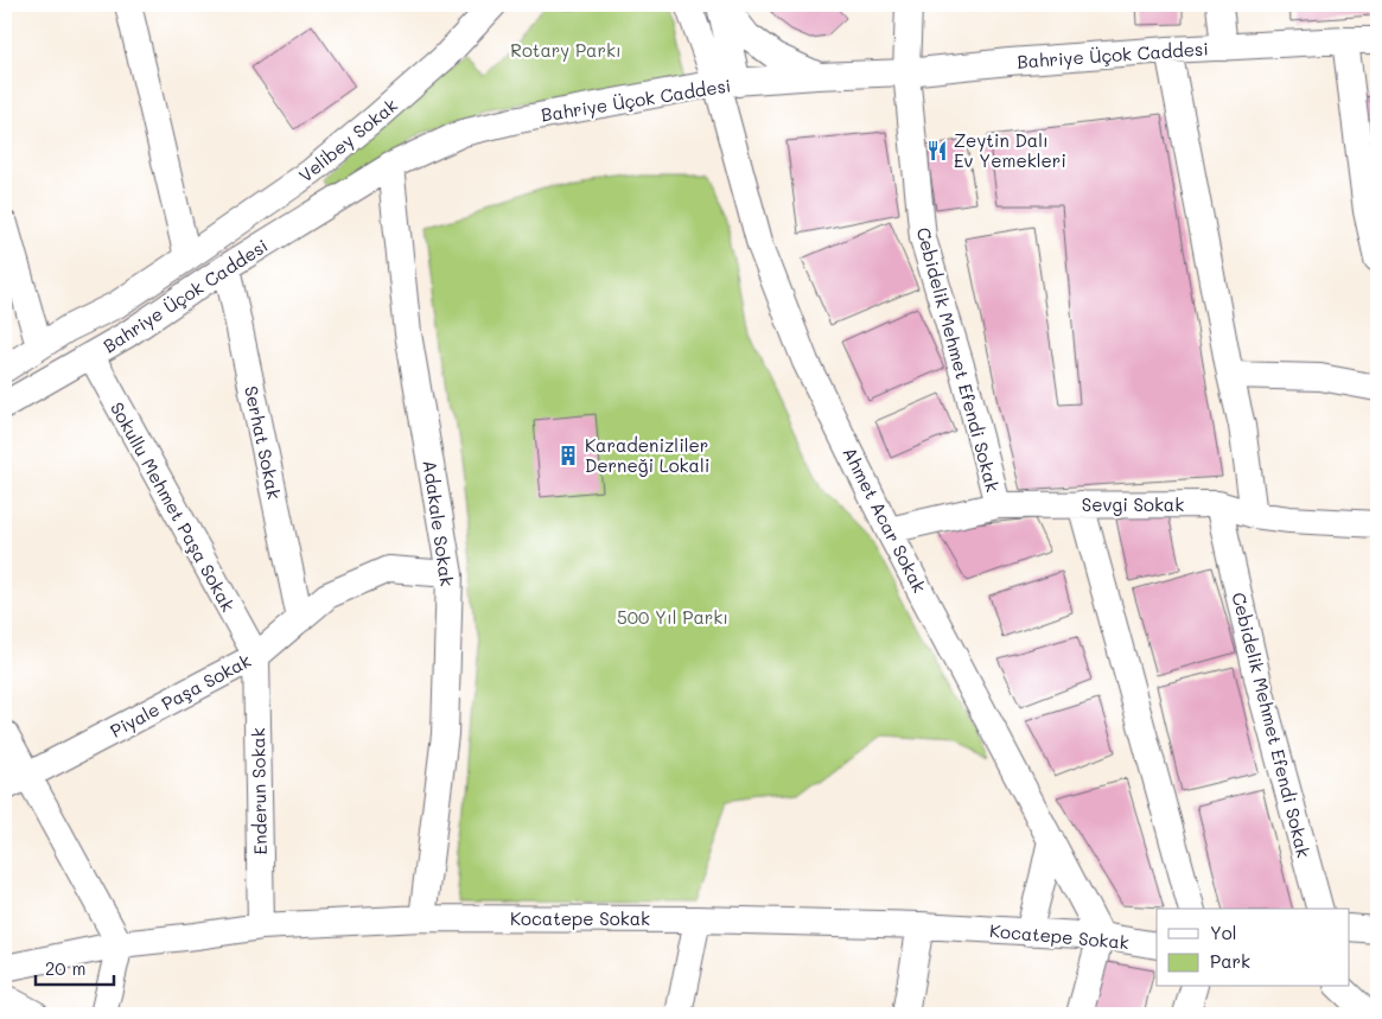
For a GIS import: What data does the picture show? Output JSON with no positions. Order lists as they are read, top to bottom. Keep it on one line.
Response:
{"streets":{"street":["Bahriye Üçok Caddesi","Velibey Sokak","Cebidelik Mehmet Efendi Sokak","Serhat Sokak","Sevgi Sokak","Sokullu Mehmet Paşa Sokak","Ahmet Acar Sokak","Adakale Sokak","Piyale Paşa Sokak","Enderun Sokak","Kocatepe Sokak"]},"crossings":[["Bahriye Üçok Caddesi","Velibey Sokak"],["Bahriye Üçok Caddesi","Cebidelik Mehmet Efendi Sokak"],["Bahriye Üçok Caddesi","Serhat Sokak"],["Bahriye Üçok Caddesi","Sokullu Mehmet Paşa Sokak"],["Bahriye Üçok Caddesi","Ahmet Acar Sokak"],["Bahriye Üçok Caddesi","Adakale Sokak"],["Cebidelik Mehmet Efendi Sokak","Sevgi Sokak"],["Serhat Sokak","Piyale Paşa Sokak"],["Sevgi Sokak","Ahmet Acar Sokak"],["Sokullu Mehmet Paşa Sokak","Piyale Paşa Sokak"],["Sokullu Mehmet Paşa Sokak","Enderun Sokak"],["Ahmet Acar Sokak","Kocatepe Sokak"],["Adakale Sokak","Piyale Paşa Sokak"],["Adakale Sokak","Kocatepe Sokak"],["Piyale Paşa Sokak","Enderun Sokak"],["Enderun Sokak","Kocatepe Sokak"]],"parks":["Rotary Parkı","500 Yıl Parkı"],"places":{"restaurant":["Zeytin Dalı Ev Yemekleri"],"building":["Karadenizliler Derneği Lokali"]},"legend":["Yol","Park"],"scale_bar":"20 m"}
